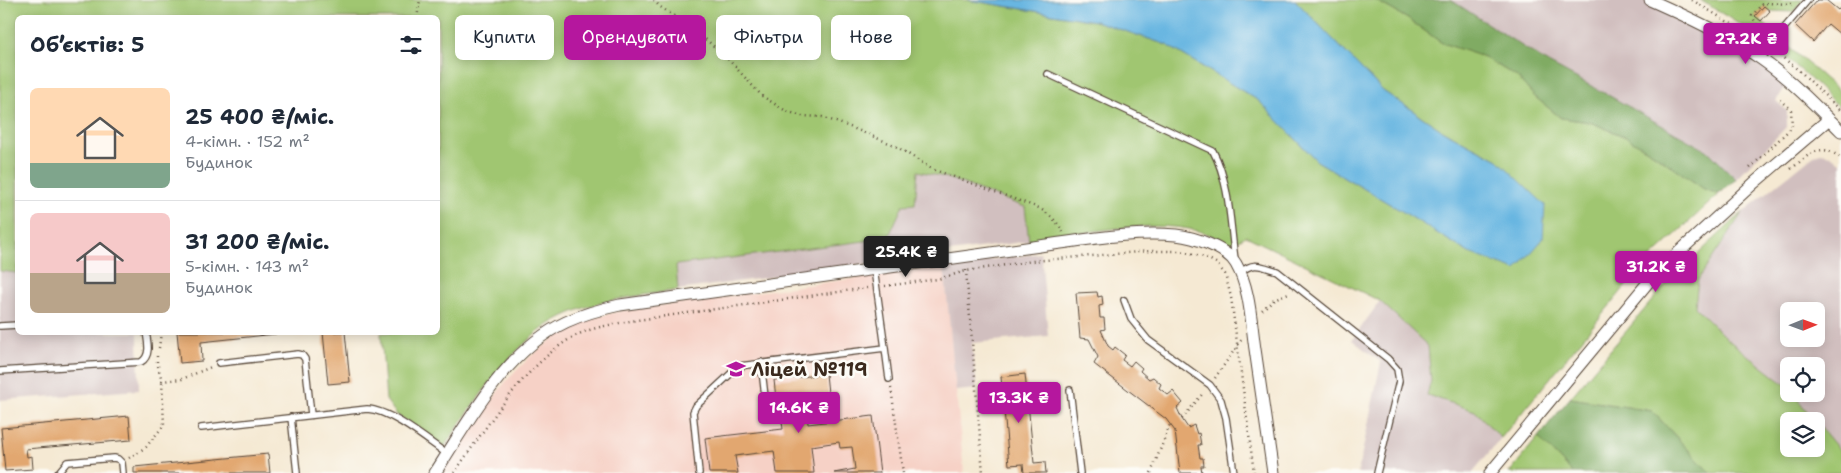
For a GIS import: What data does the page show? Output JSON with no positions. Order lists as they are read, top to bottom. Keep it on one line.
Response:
{"places":{"school or university":["Ліцей №119"]},"north":"right","page":{"chip":["Купити","Орендувати","Фільтри","Нове"],"heading":"Об’єктів: 5","price":["27.2K ₴","25.4K ₴","31.2K ₴","13.3K ₴","14.6K ₴"],"list":[{"name":"25 400 ₴/міс.","note":"4-кімн. · 152 m² · Будинок"},{"name":"31 200 ₴/міс.","note":"5-кімн. · 143 m² · Будинок"}]}}
